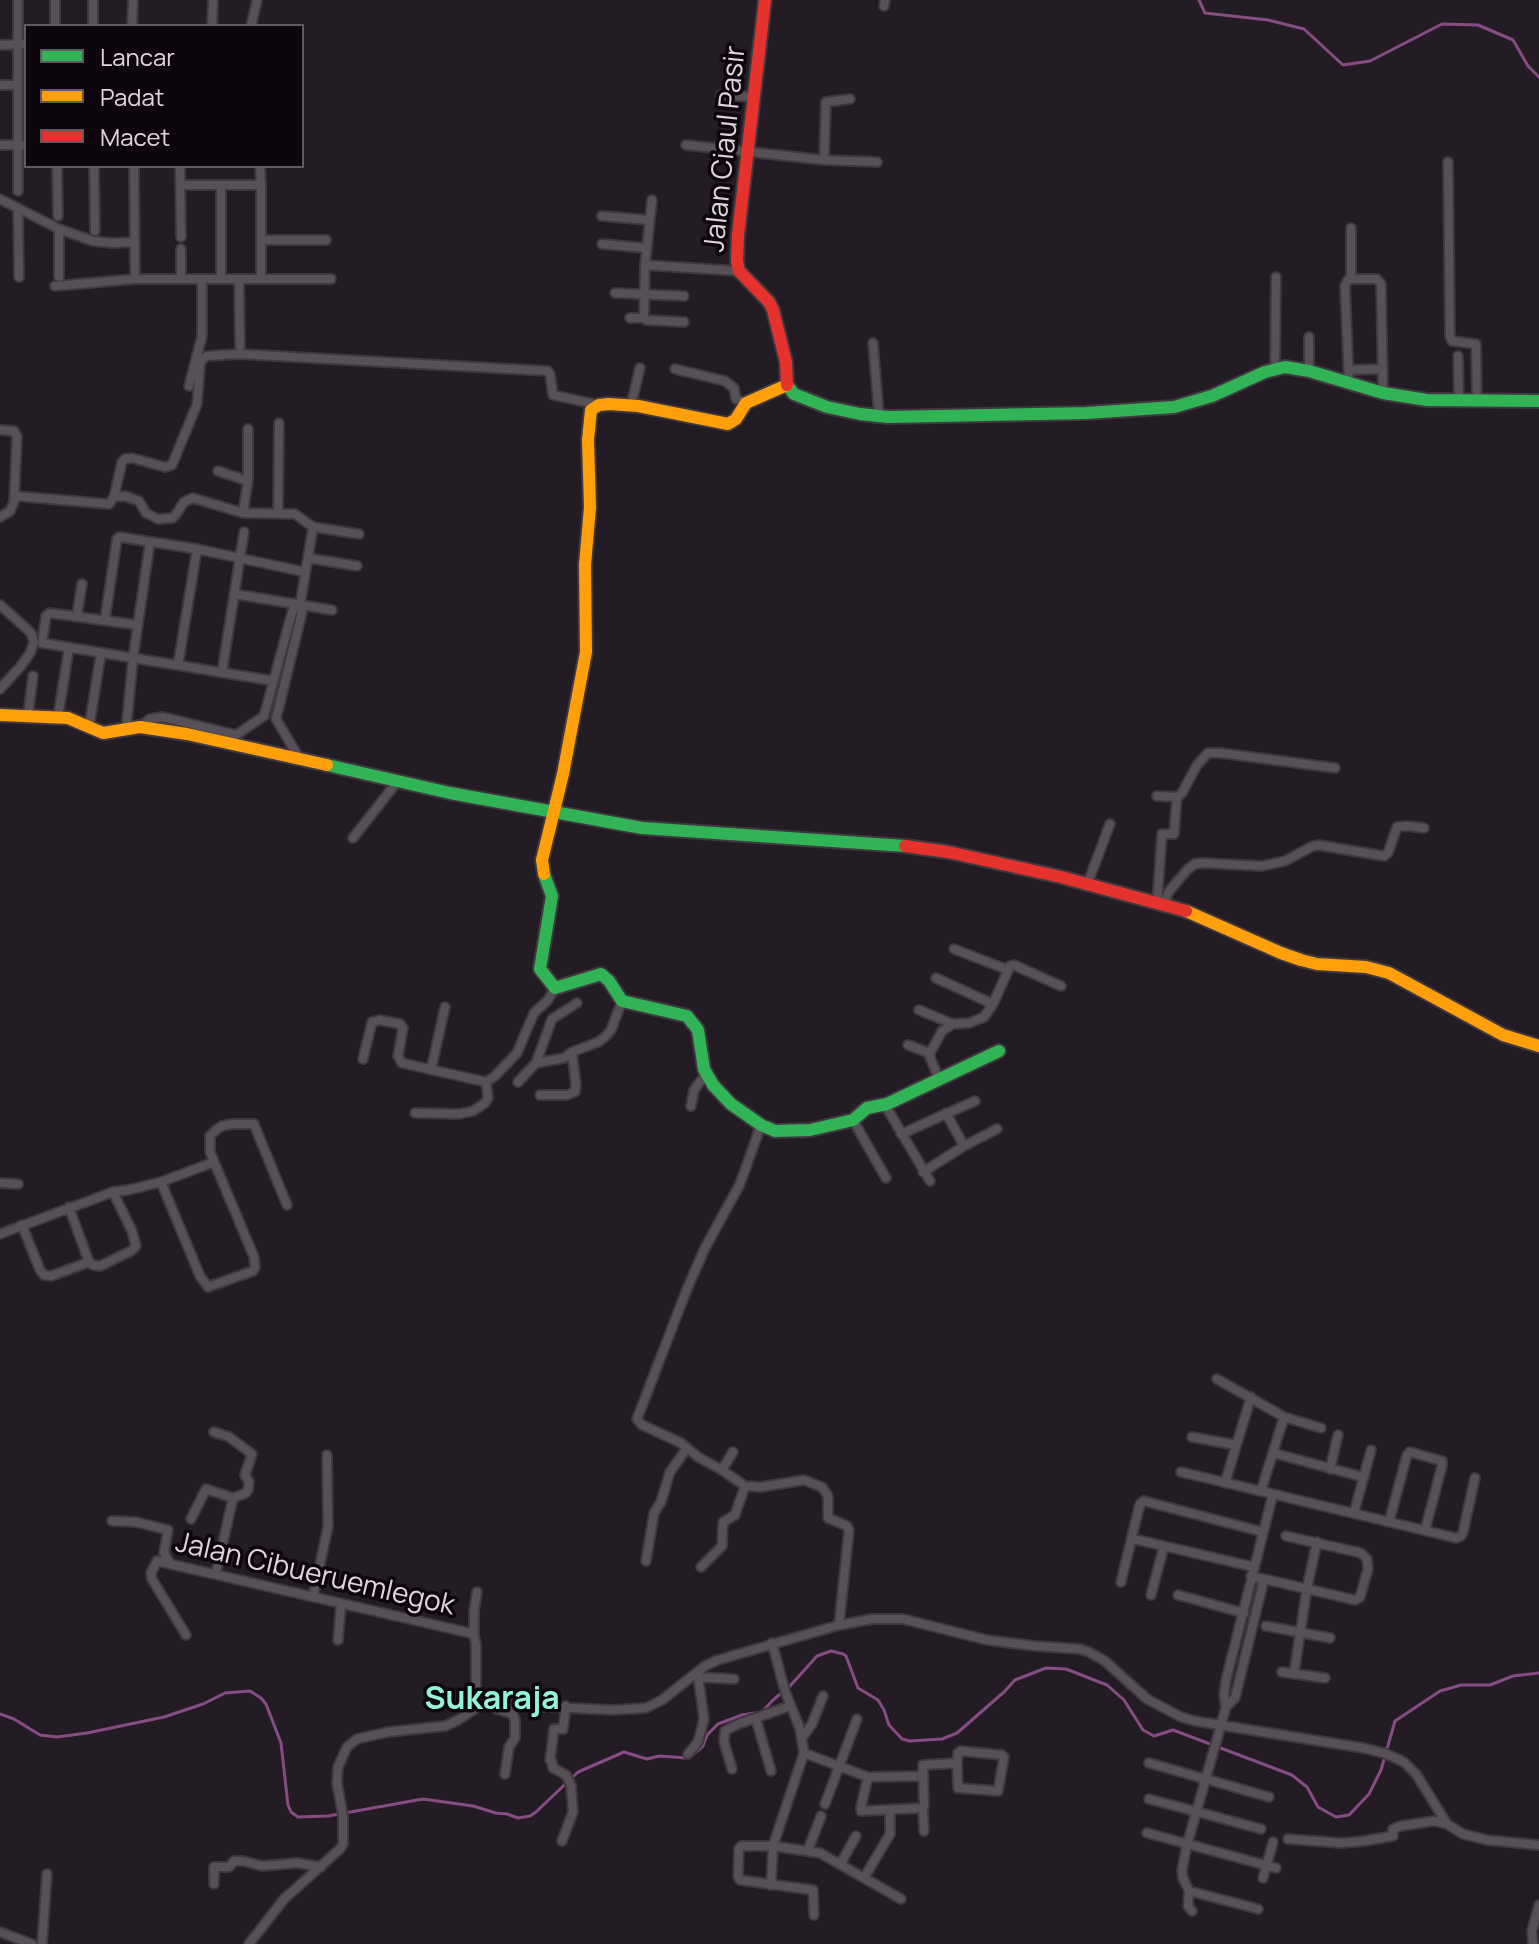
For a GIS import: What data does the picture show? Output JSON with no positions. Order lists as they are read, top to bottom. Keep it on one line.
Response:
{"streets":{"street":["Jalan Ciaul Pasir","Jalan Cibueruemlegok"]},"districts":["Sukaraja"],"legend":["Lancar","Padat","Macet"]}
